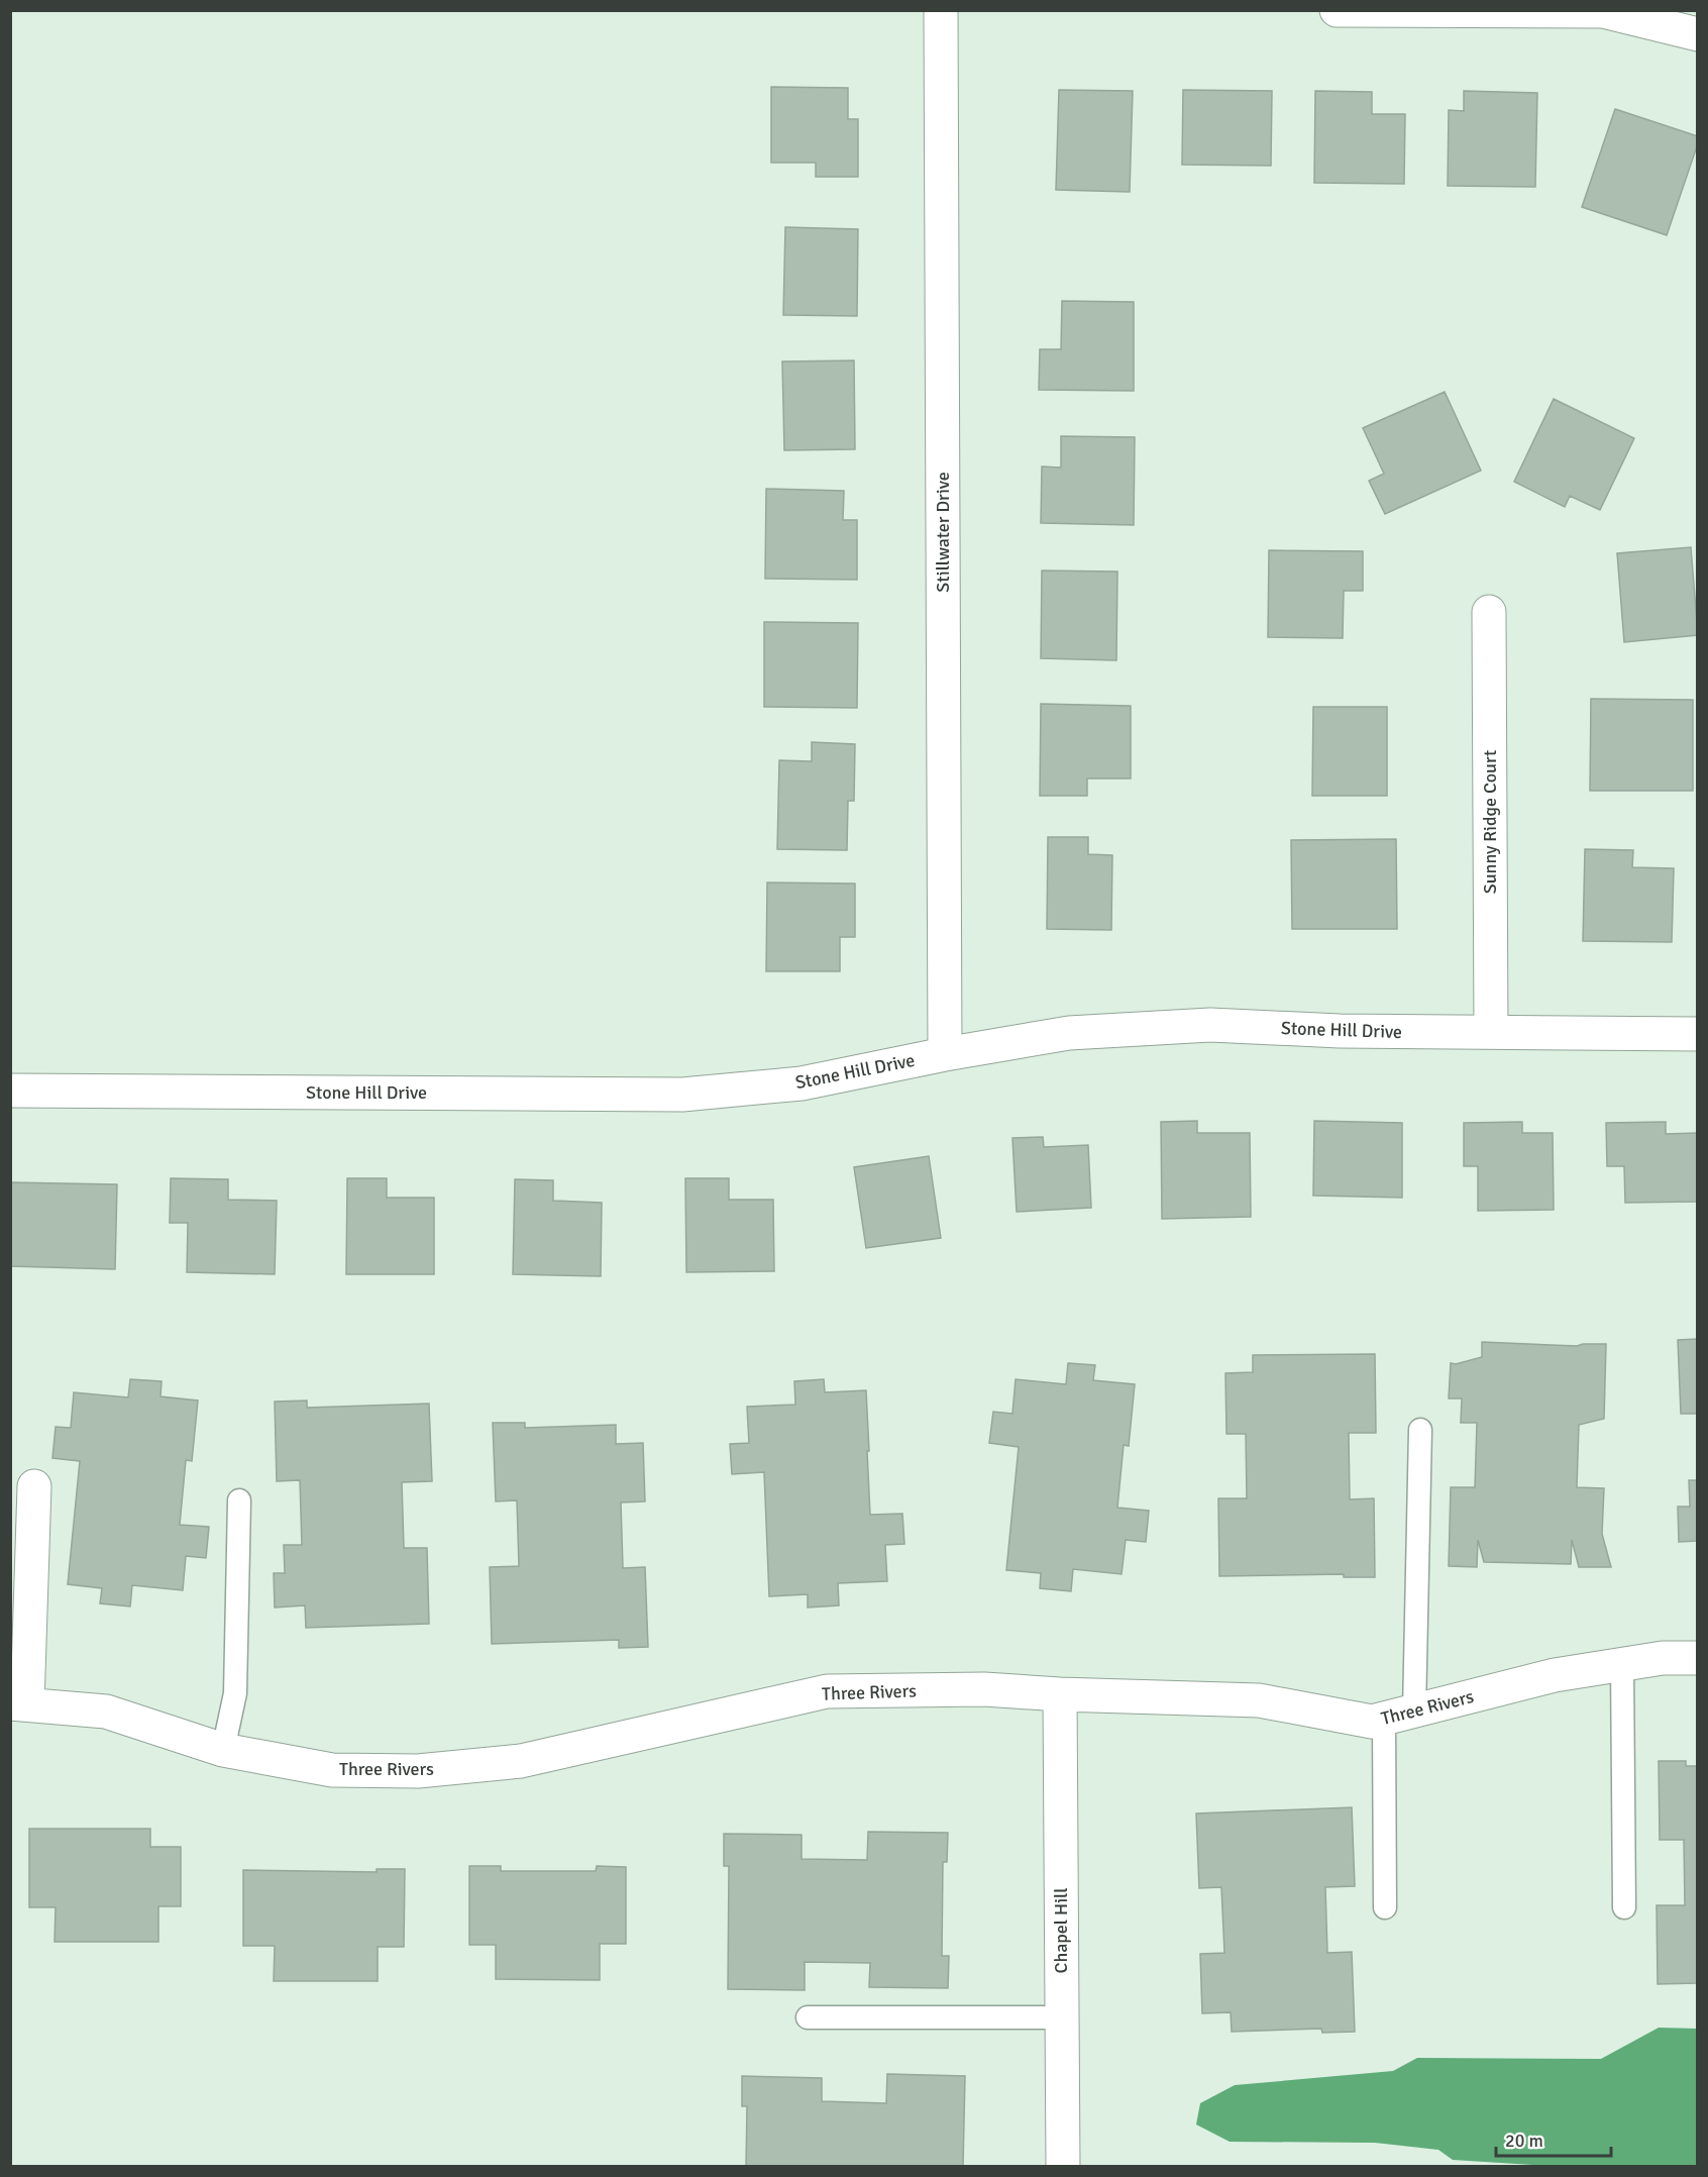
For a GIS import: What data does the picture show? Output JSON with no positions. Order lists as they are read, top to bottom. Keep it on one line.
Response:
{"streets":{"street":["Stillwater Drive","Sunny Ridge Court","Stone Hill Drive","Three Rivers","Chapel Hill"]},"crossings":[["Stillwater Drive","Stone Hill Drive"],["Sunny Ridge Court","Stone Hill Drive"],["Three Rivers","Chapel Hill"]],"scale_bar":"20 m"}
